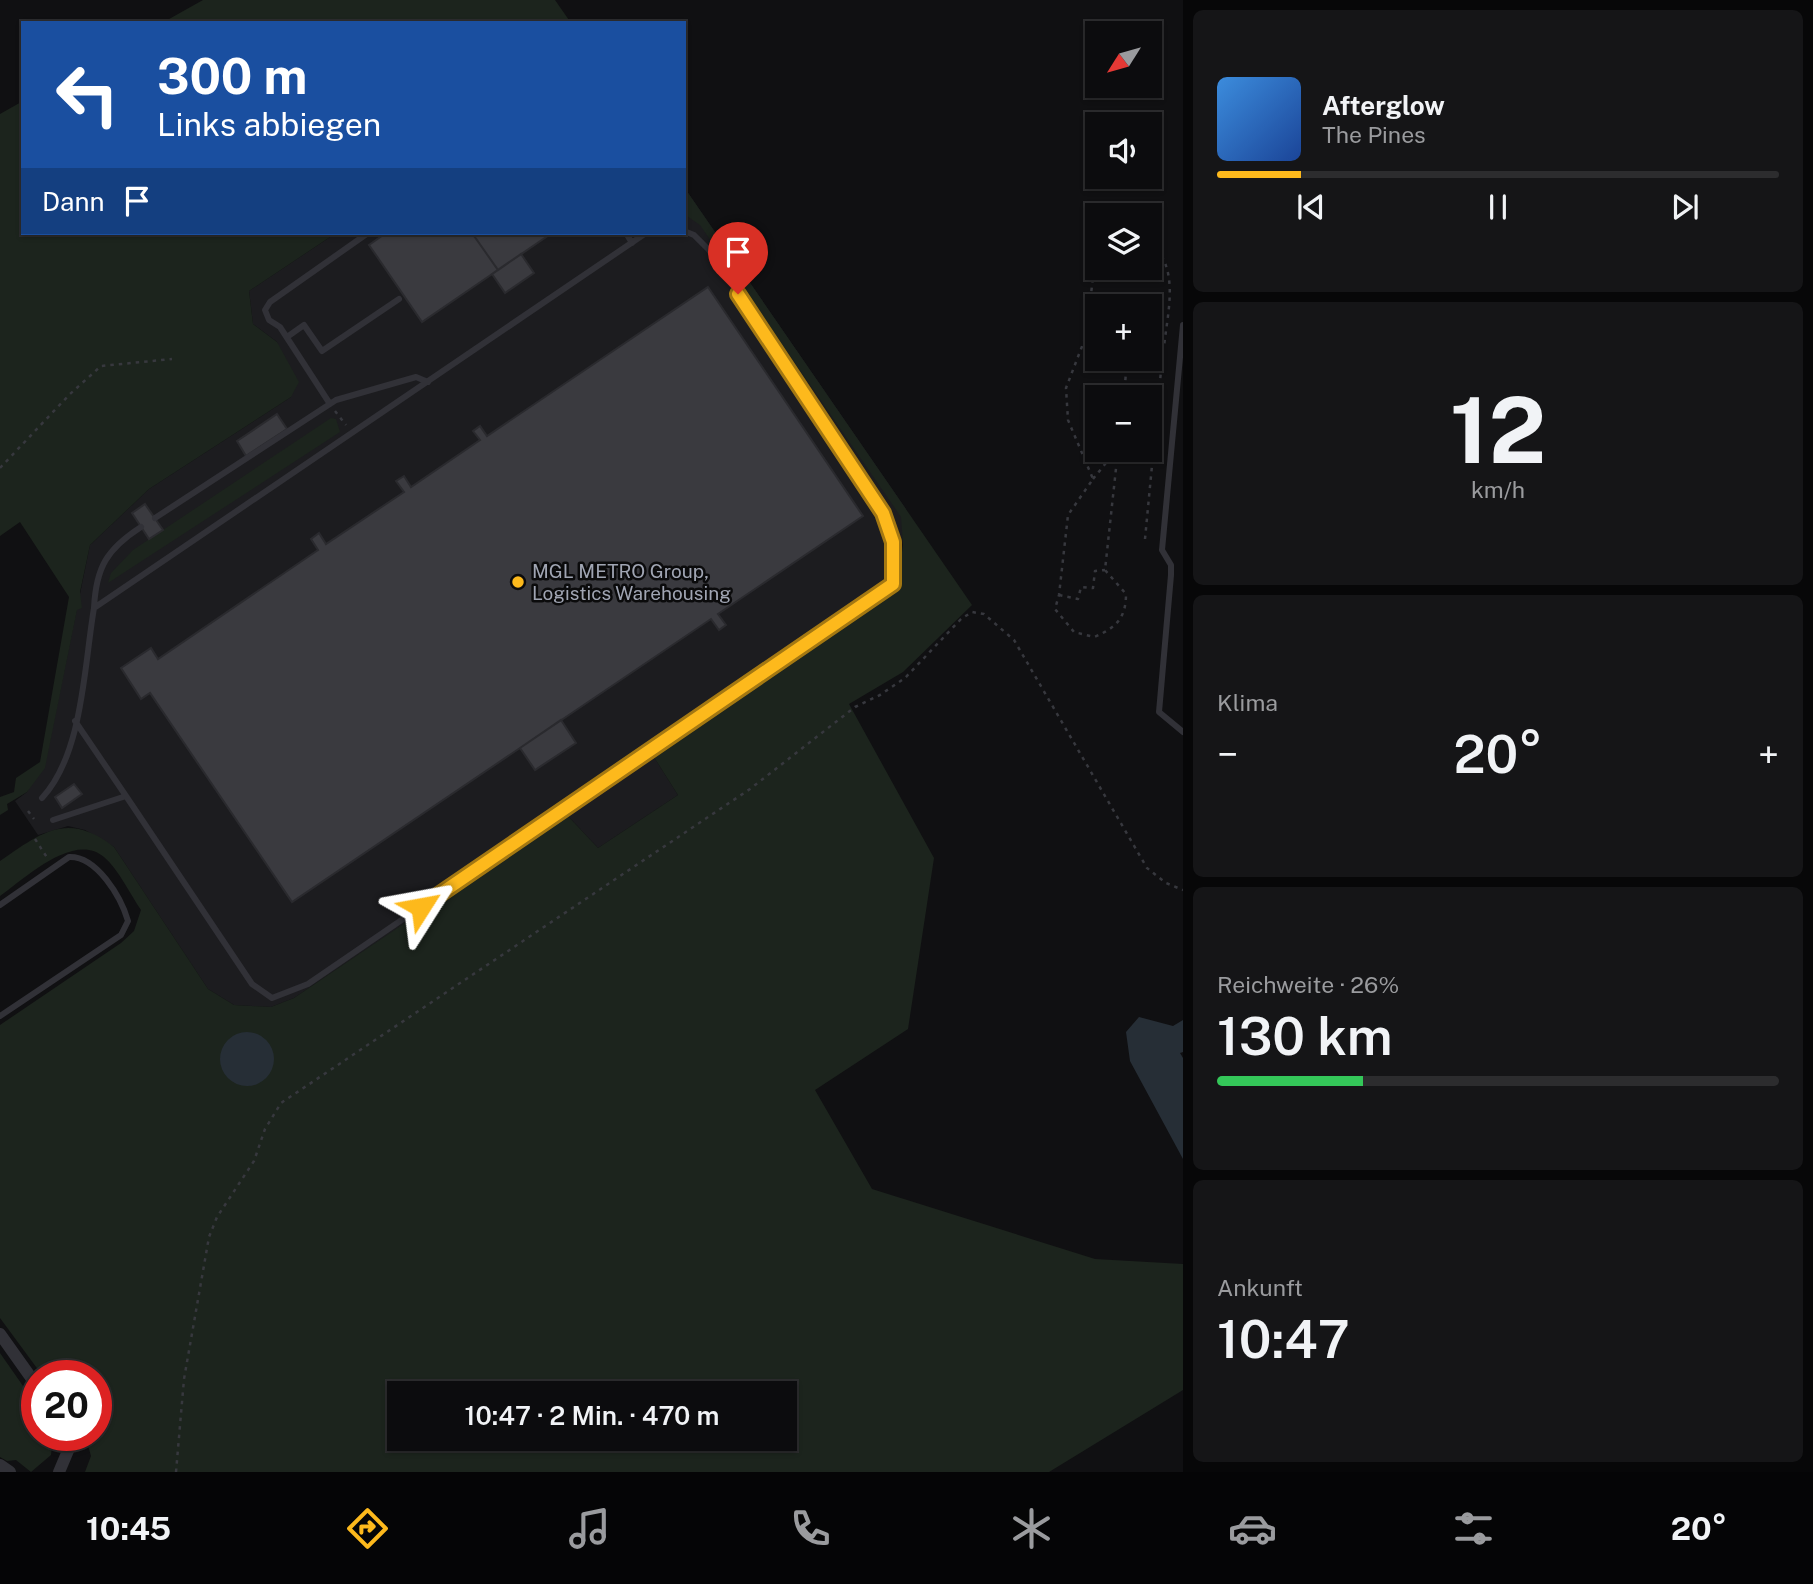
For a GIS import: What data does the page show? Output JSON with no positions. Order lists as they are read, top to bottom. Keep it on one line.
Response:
{"places":["MGL METRO Group, Logistics Warehousing"],"north":"bottom left","page":{"map_buttons":["+","−"],"turn":["300 m","Links abbiegen"],"song":["Afterglow","The Pines"],"then":"Dann","tile":[["12","km/h"],"Klima",["Reichweite · 26%","130 km"],["Ankunft","10:47"]],"heat":["−","20°","+"],"limit":"20","trip":"10:47 · 2 Min. · 470 m","tabs":["10:45","20°"]}}
